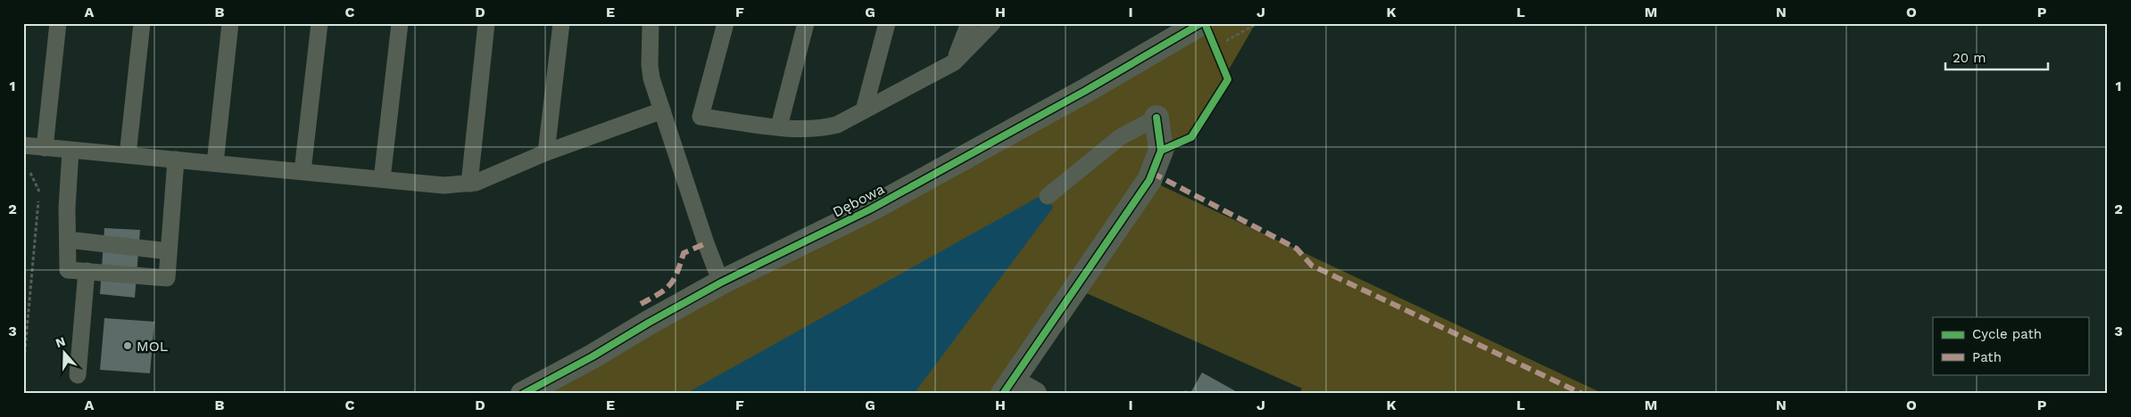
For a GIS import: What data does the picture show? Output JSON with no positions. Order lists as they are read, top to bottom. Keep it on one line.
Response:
{"streets":{"street":["Dębowa"]},"places":["MOL"],"legend":["Cycle path","Path"],"scale_bar":"20 m","north":"top","grid":{"columns":["A","B","C","D","E","F","G","H","I","J","K","L","M","N","O","P"],"rows":["1","2","3"]}}
